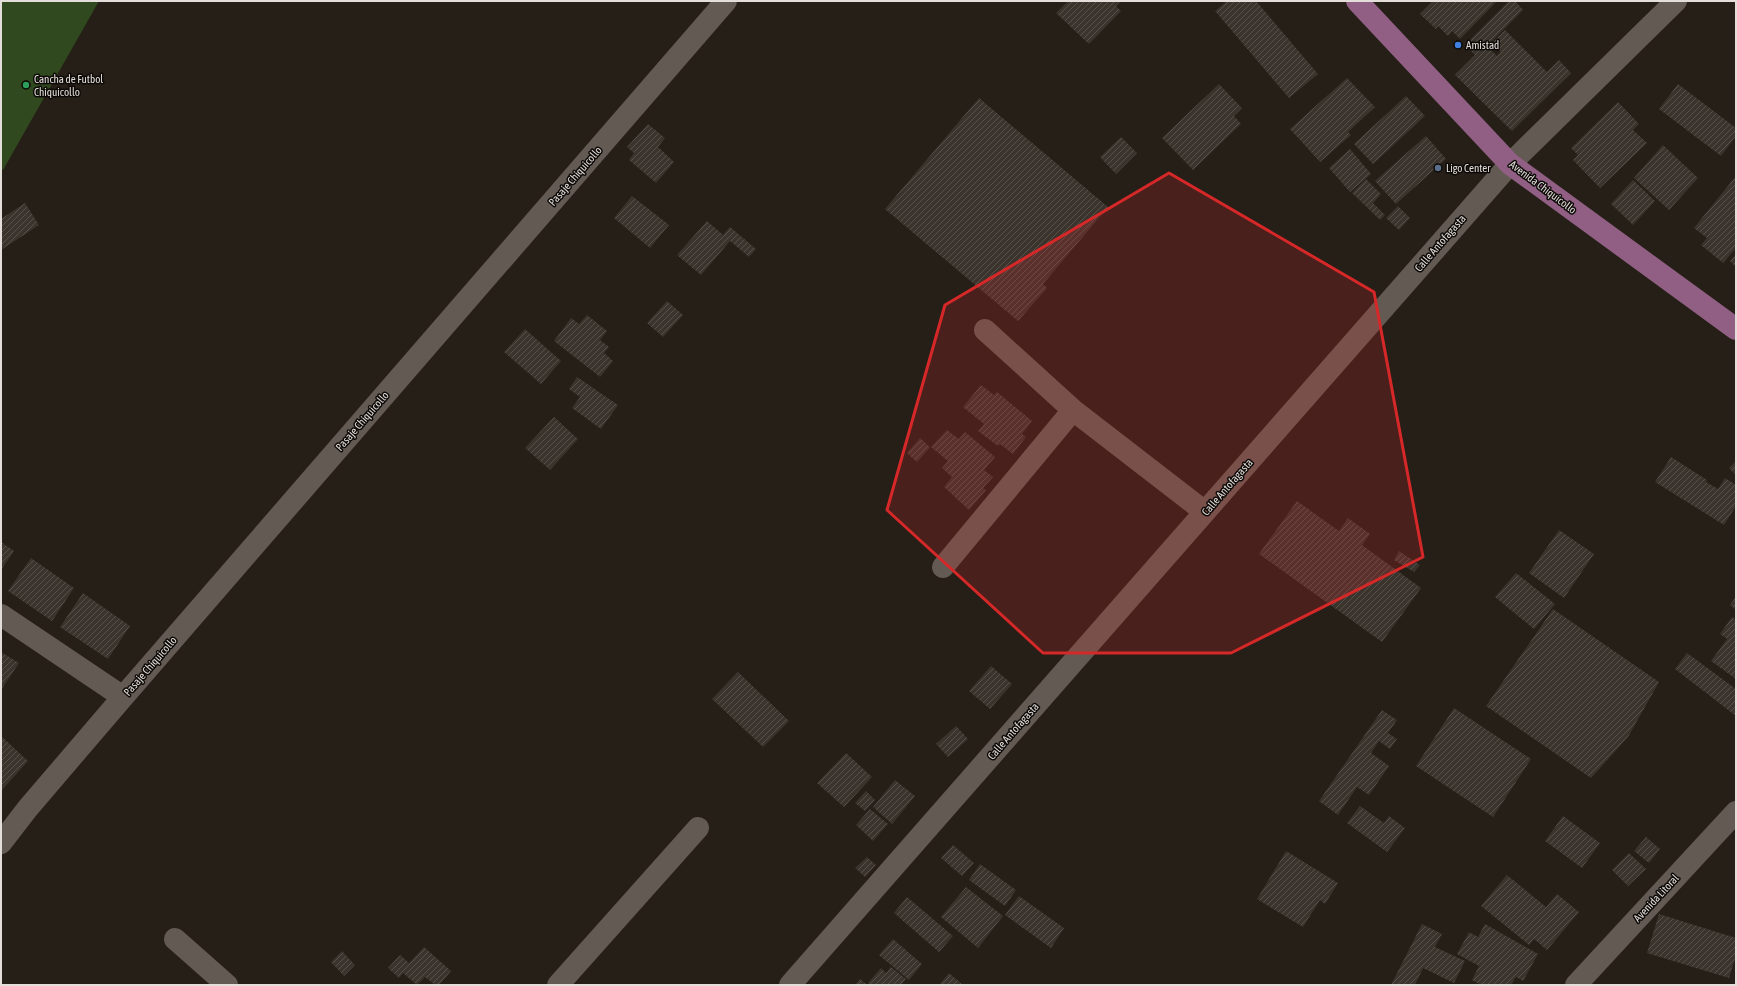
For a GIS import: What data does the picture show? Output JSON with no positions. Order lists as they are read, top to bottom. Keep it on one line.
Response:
{"streets":{"main road":["Avenida Chiquicollo"],"street":["Pasaje Chiquicollo","Calle Antofagasta","Avenida Litoral"]},"crossings":[["Avenida Chiquicollo","Calle Antofagasta"]],"places":["Amistad","Cancha de Futbol Chiquicollo","Ligo Center"]}
